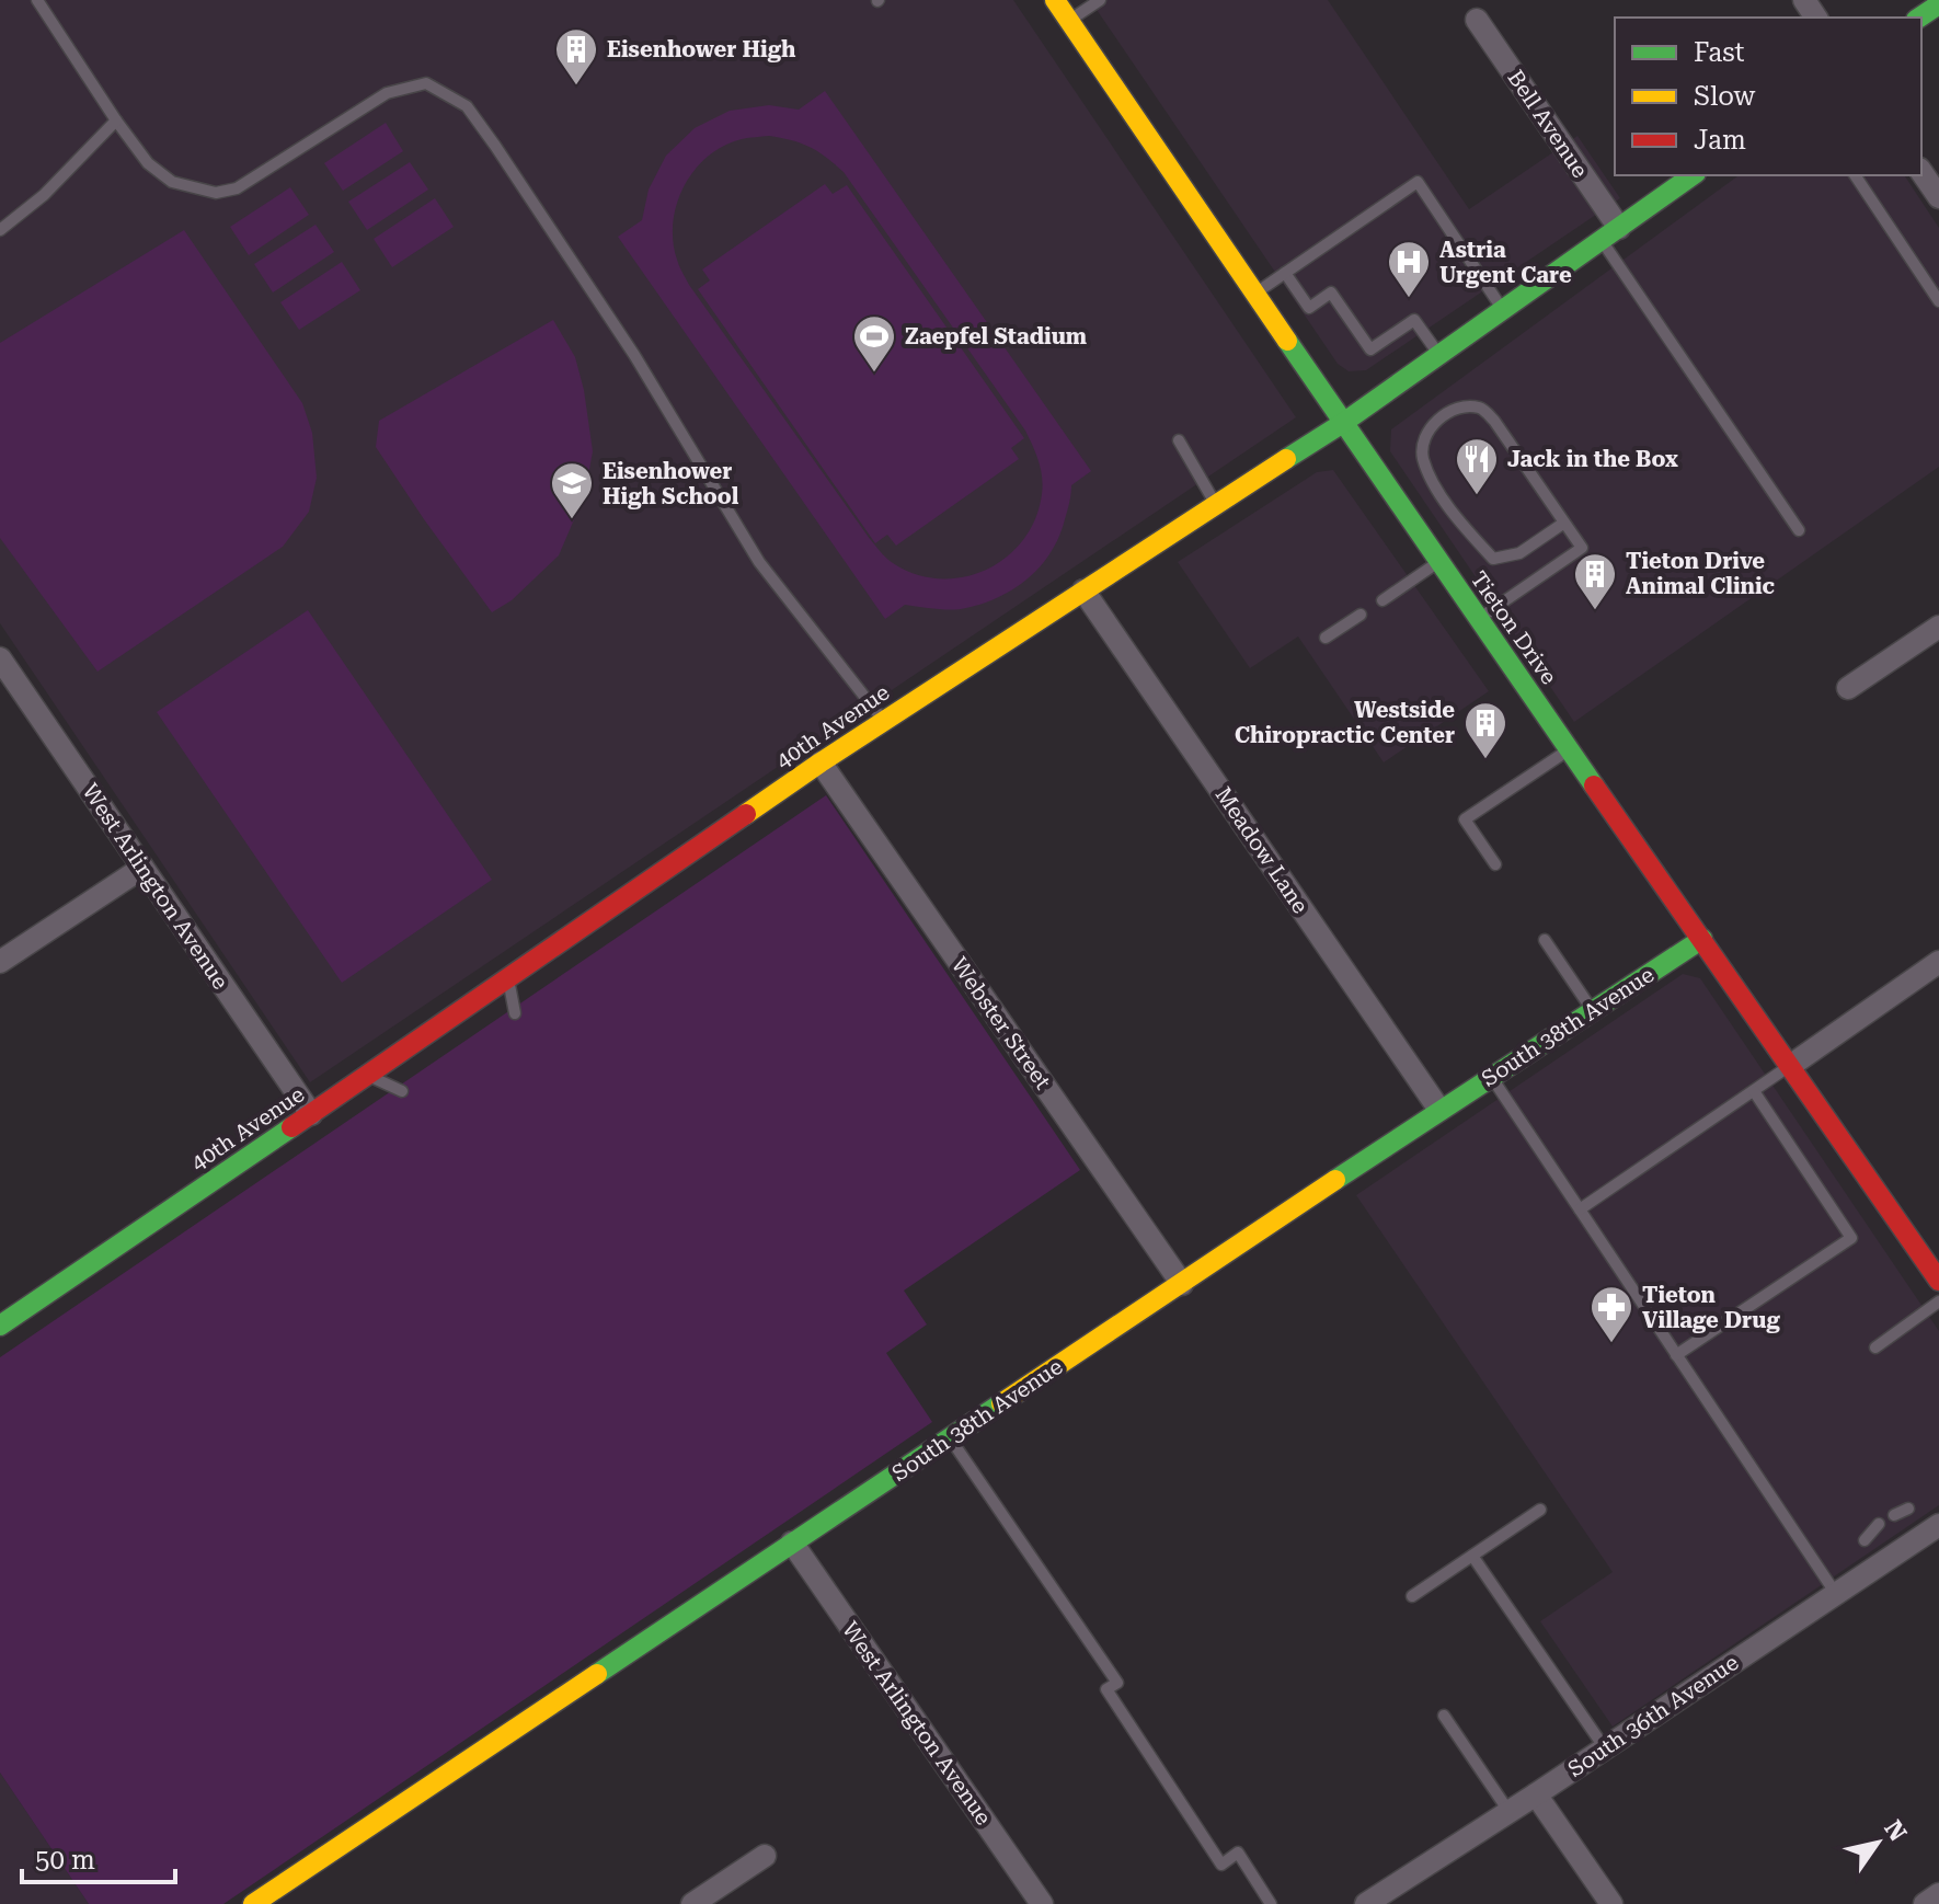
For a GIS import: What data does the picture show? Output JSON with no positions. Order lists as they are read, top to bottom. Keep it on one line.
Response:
{"streets":{"main road":["Tieton Drive","40th Avenue","South 38th Avenue"],"street":["Bell Avenue","Meadow Lane","West Arlington Avenue","Webster Street","South 36th Avenue"]},"crossings":[["Bell Avenue","40th Avenue"],["Tieton Drive","40th Avenue"],["Tieton Drive","South 38th Avenue"],["40th Avenue","Meadow Lane"],["40th Avenue","West Arlington Avenue"],["40th Avenue","Webster Street"],["Meadow Lane","South 38th Avenue"],["West Arlington Avenue","South 38th Avenue"],["Webster Street","South 38th Avenue"]],"places":{"building":["Eisenhower High","Tieton Drive Animal Clinic","Westside Chiropractic Center"],"hospital":["Astria Urgent Care"],"sports":["Zaepfel Stadium"],"restaurant":["Jack in the Box"],"school or university":["Eisenhower High School"],"pharmacy":["Tieton Village Drug"]},"legend":["Fast","Slow","Jam"],"scale_bar":"50 m","north":"top right"}
